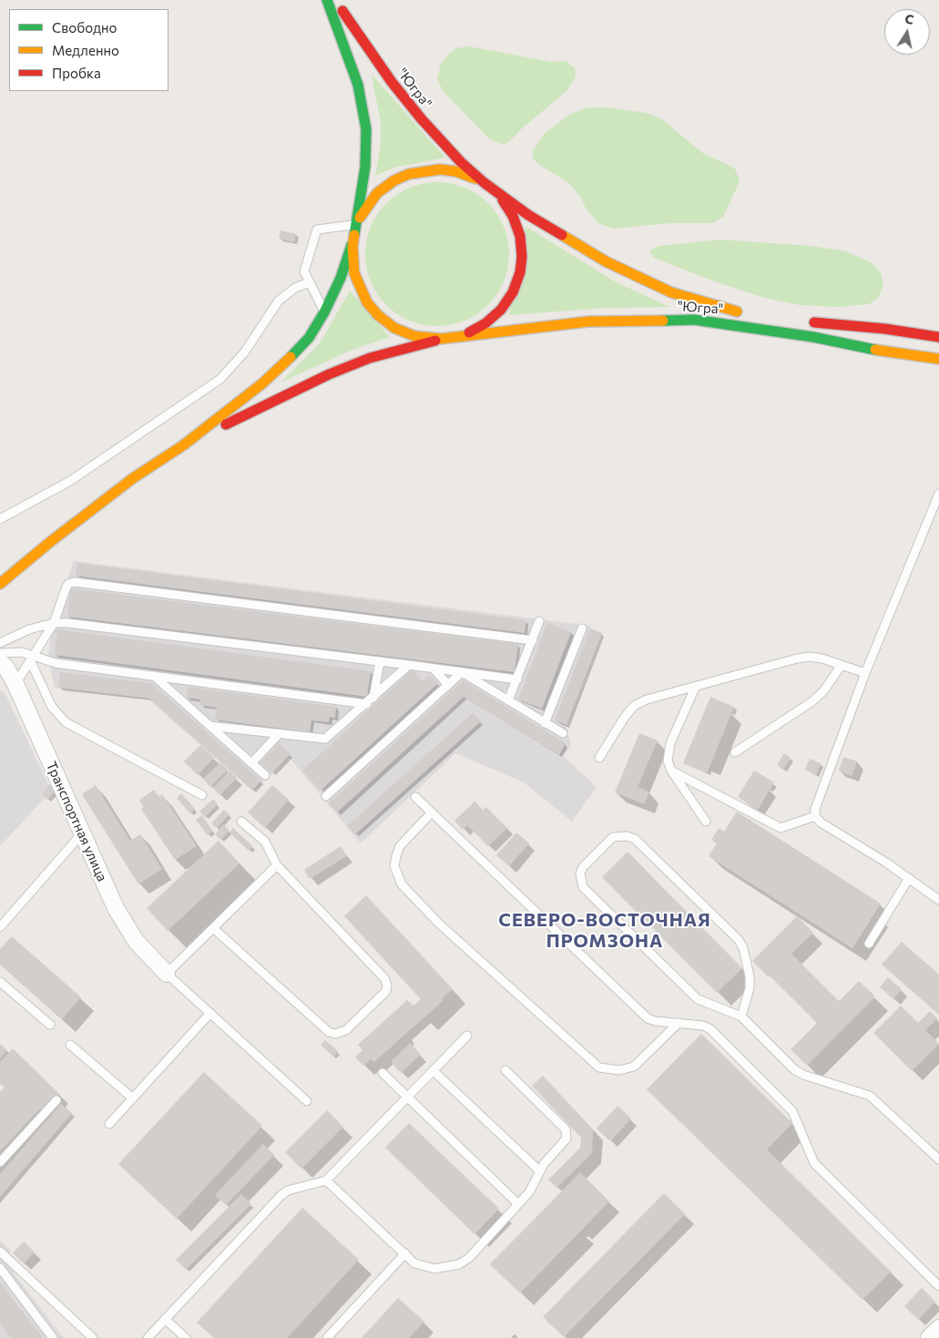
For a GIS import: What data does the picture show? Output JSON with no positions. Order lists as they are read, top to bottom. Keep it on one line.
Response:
{"streets":{"main road":["\"Югра\""],"street":["Транспортная улица"]},"districts":["СЕВЕРО-ВОСТОЧНАЯ ПРОМЗОНА"],"legend":["Свободно","Медленно","Пробка"],"north":"top"}
